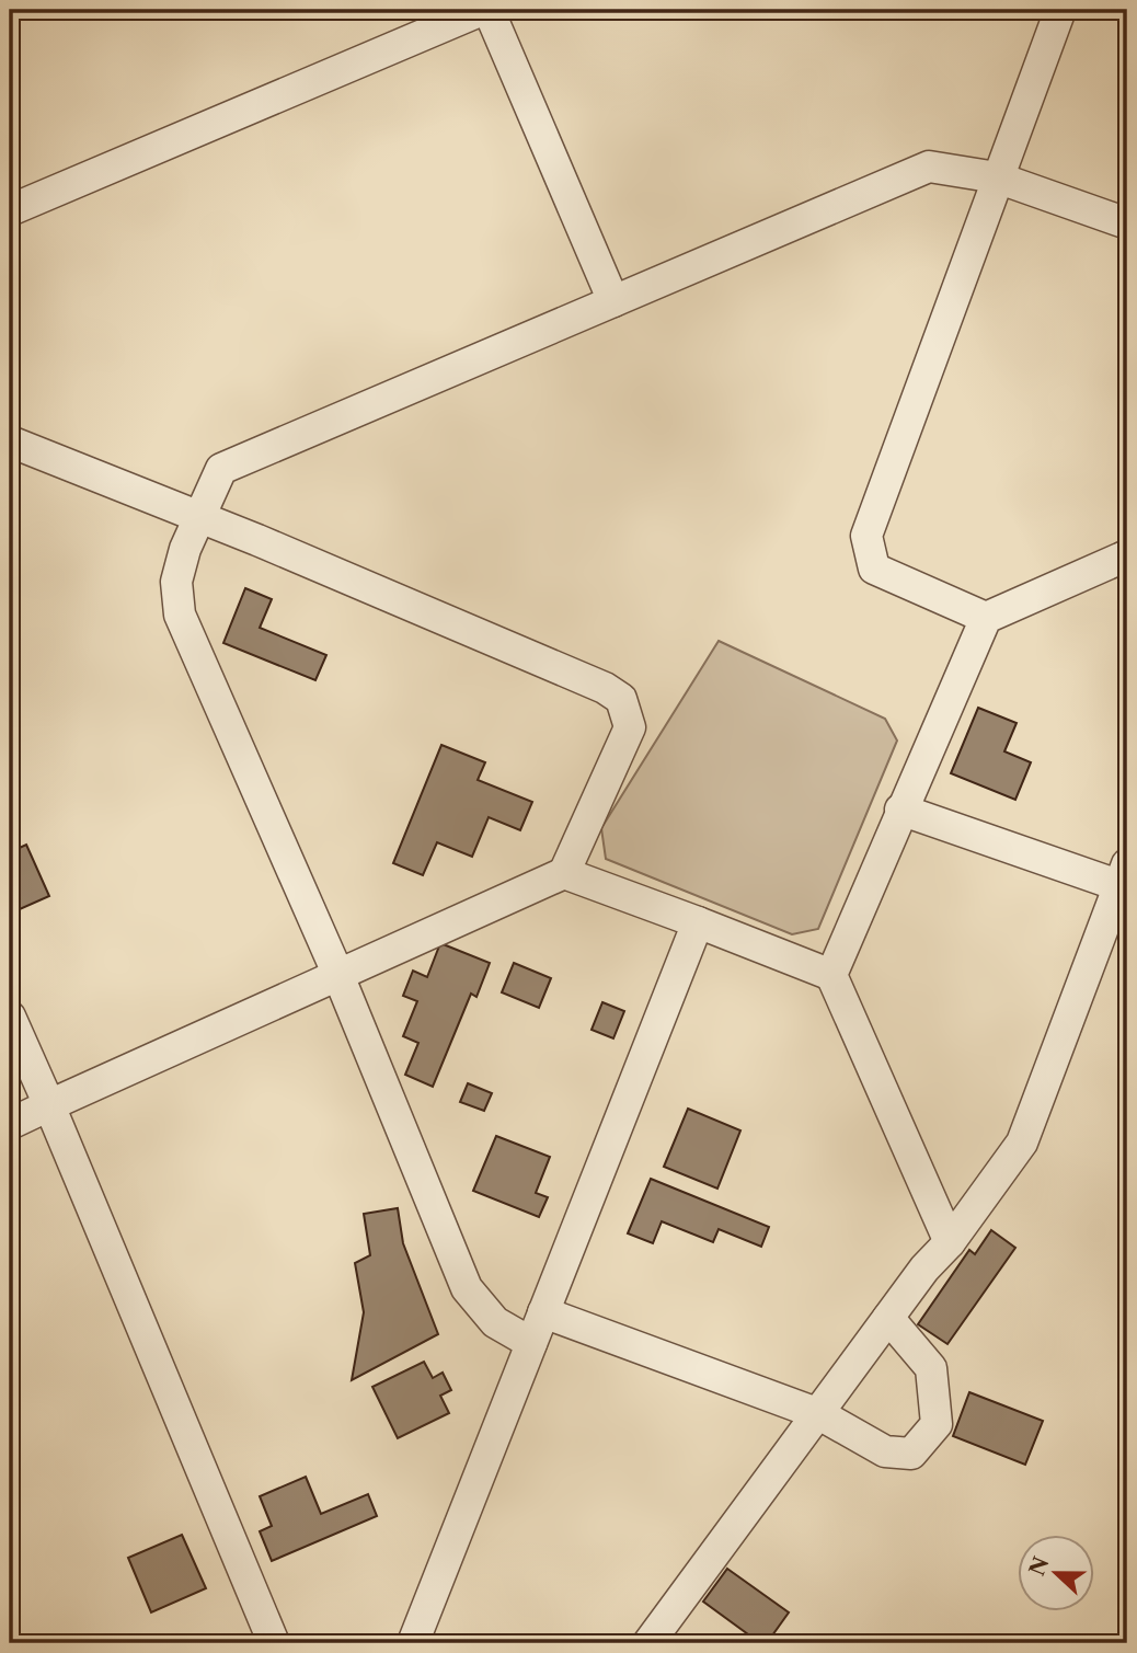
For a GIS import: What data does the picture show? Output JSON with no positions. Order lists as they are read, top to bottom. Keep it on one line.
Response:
{"north":"left"}
